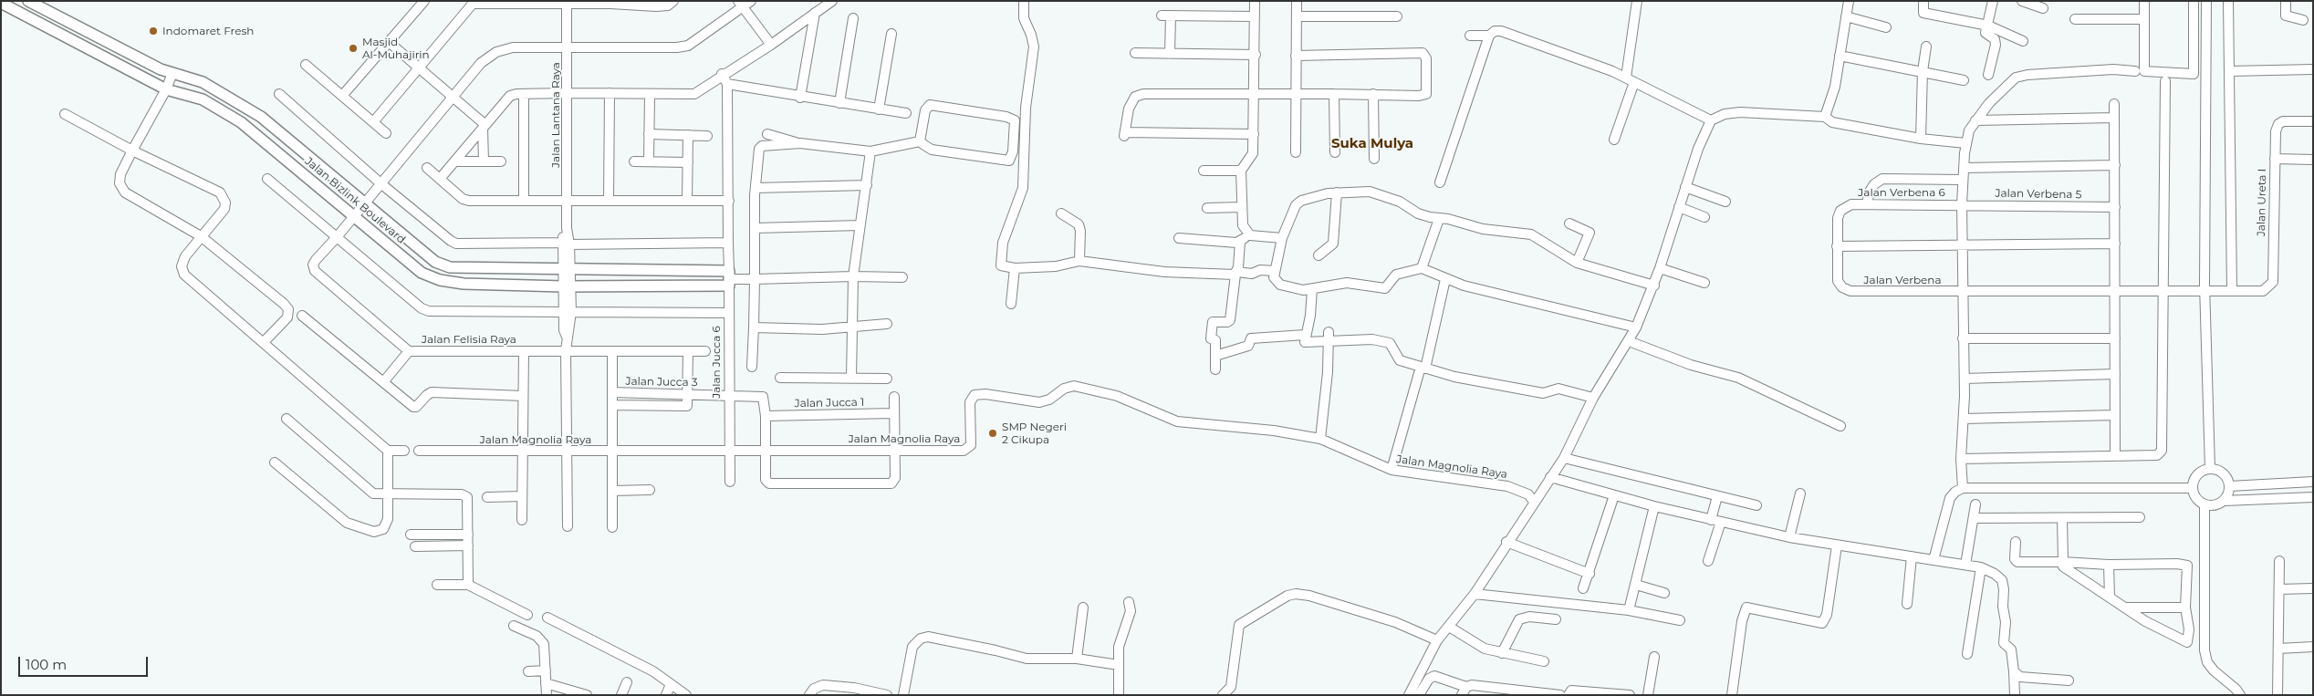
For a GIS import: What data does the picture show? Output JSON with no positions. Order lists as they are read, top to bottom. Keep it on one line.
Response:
{"streets":{"street":["Jalan Lantana Raya","Jalan Verbena 6","Jalan Verbena 5","Jalan Bizlink Boulevard","Jalan Ureta I","Jalan Verbena","Jalan Felisia Raya","Jalan Jucca 6","Jalan Jucca 3","Jalan Jucca 1","Jalan Magnolia Raya"]},"crossings":[["Jalan Lantana Raya","Jalan Bizlink Boulevard"],["Jalan Lantana Raya","Jalan Felisia Raya"],["Jalan Lantana Raya","Jalan Magnolia Raya"],["Jalan Verbena 6","Jalan Verbena 5"],["Jalan Verbena 6","Jalan Verbena"],["Jalan Bizlink Boulevard","Jalan Jucca 6"],["Jalan Ureta I","Jalan Verbena"],["Jalan Jucca 6","Jalan Jucca 3"],["Jalan Jucca 6","Jalan Magnolia Raya"],["Jalan Jucca 3","Jalan Jucca 1"]],"districts":["Suka Mulya"],"places":["Indomaret Fresh","Masjid Al-Muhajirin","SMP Negeri 2 Cikupa"],"scale_bar":"100 m"}
